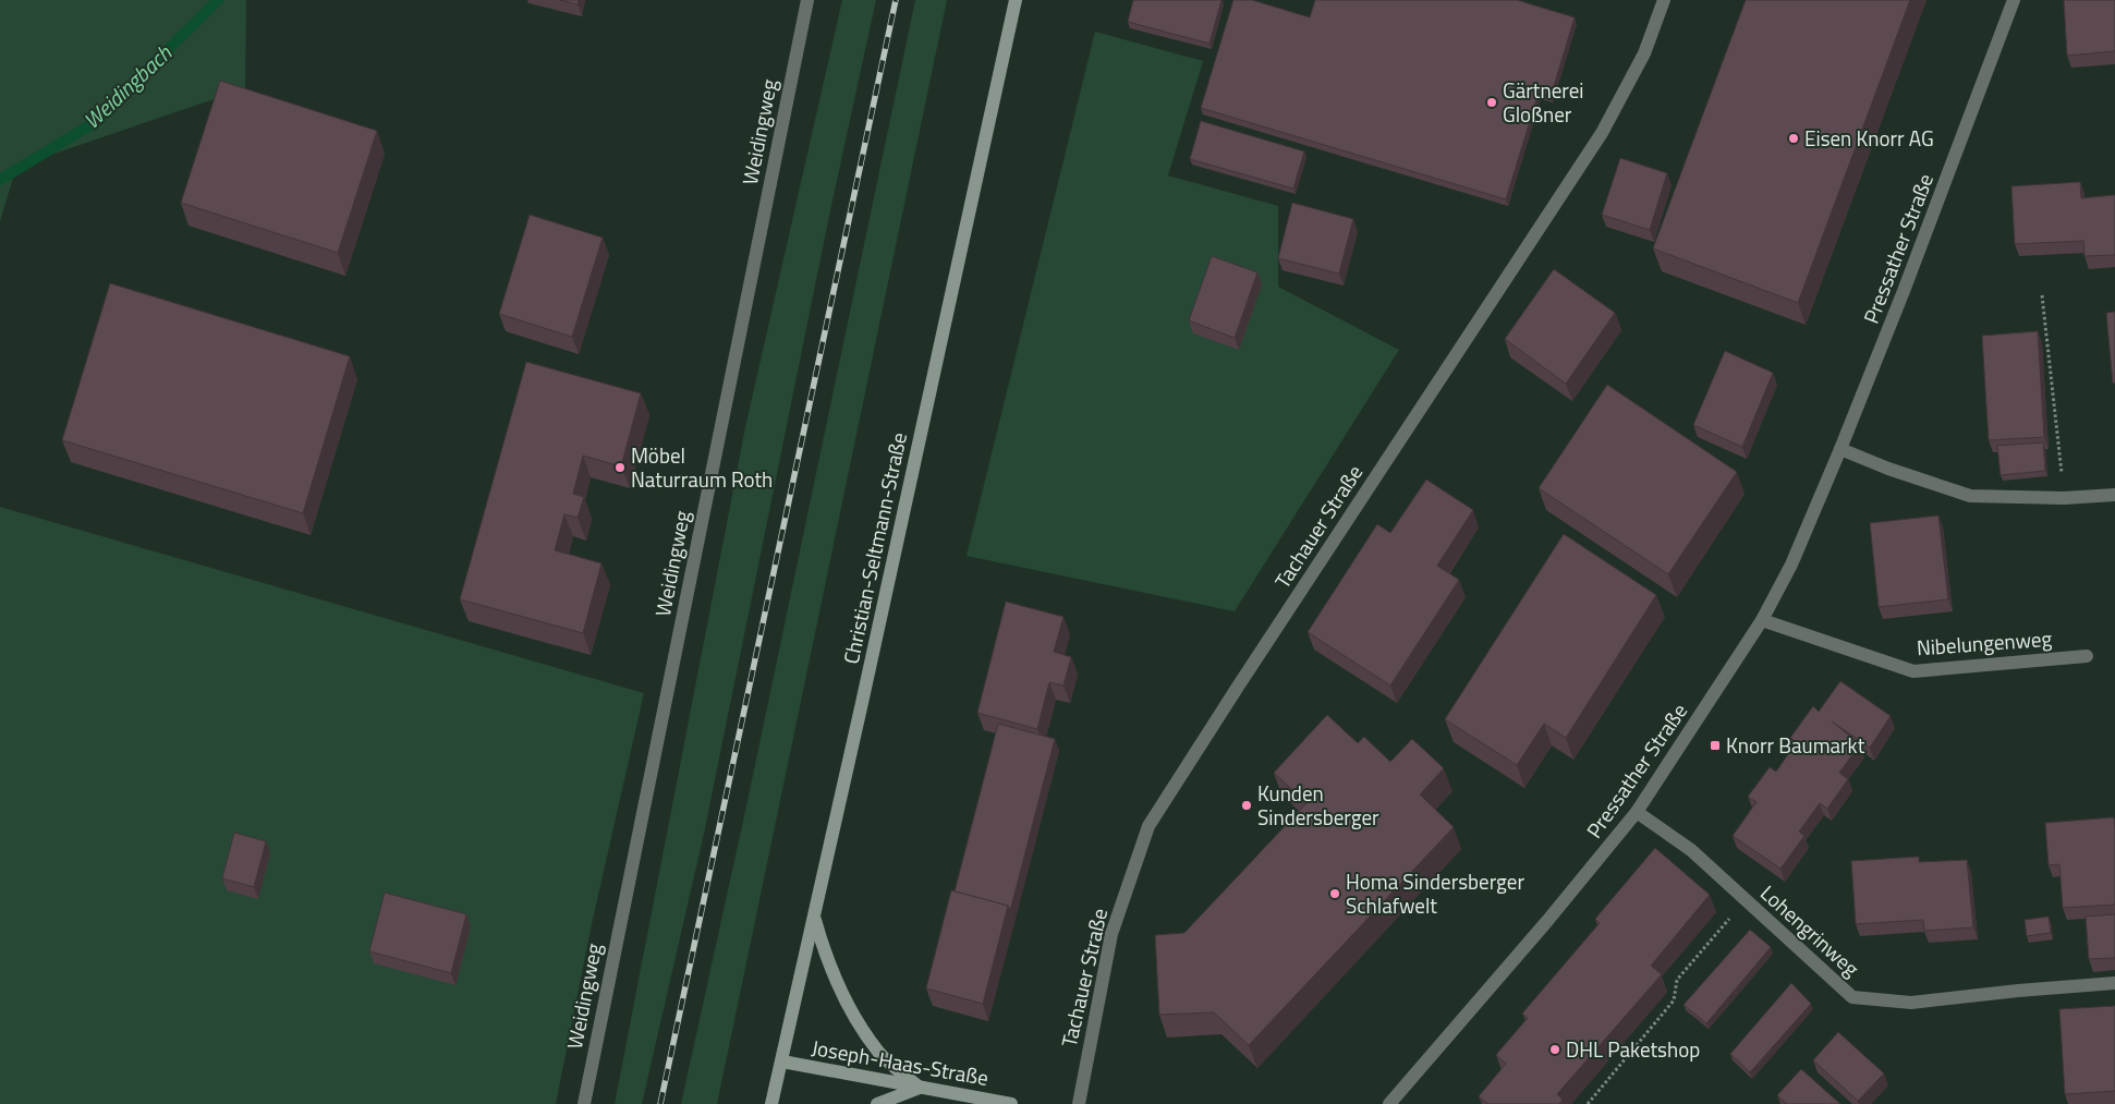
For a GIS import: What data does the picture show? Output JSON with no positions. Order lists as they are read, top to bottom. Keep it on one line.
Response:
{"streets":{"main road":["Christian-Seltmann-Straße","Joseph-Haas-Straße"],"street":["Weidingweg","Pressather Straße","Tachauer Straße","Nibelungenweg","Lohengrinweg"]},"crossings":[["Pressather Straße","Nibelungenweg"],["Pressather Straße","Lohengrinweg"],["Christian-Seltmann-Straße","Joseph-Haas-Straße"]],"water":["Weidingbach"],"places":{"other":["Gärtnerei Gloßner","Eisen Knorr AG","Möbel Naturraum Roth","Kunden Sindersberger","Homa Sindersberger Schlafwelt","DHL Paketshop"],"transit":["Knorr Baumarkt"]}}
